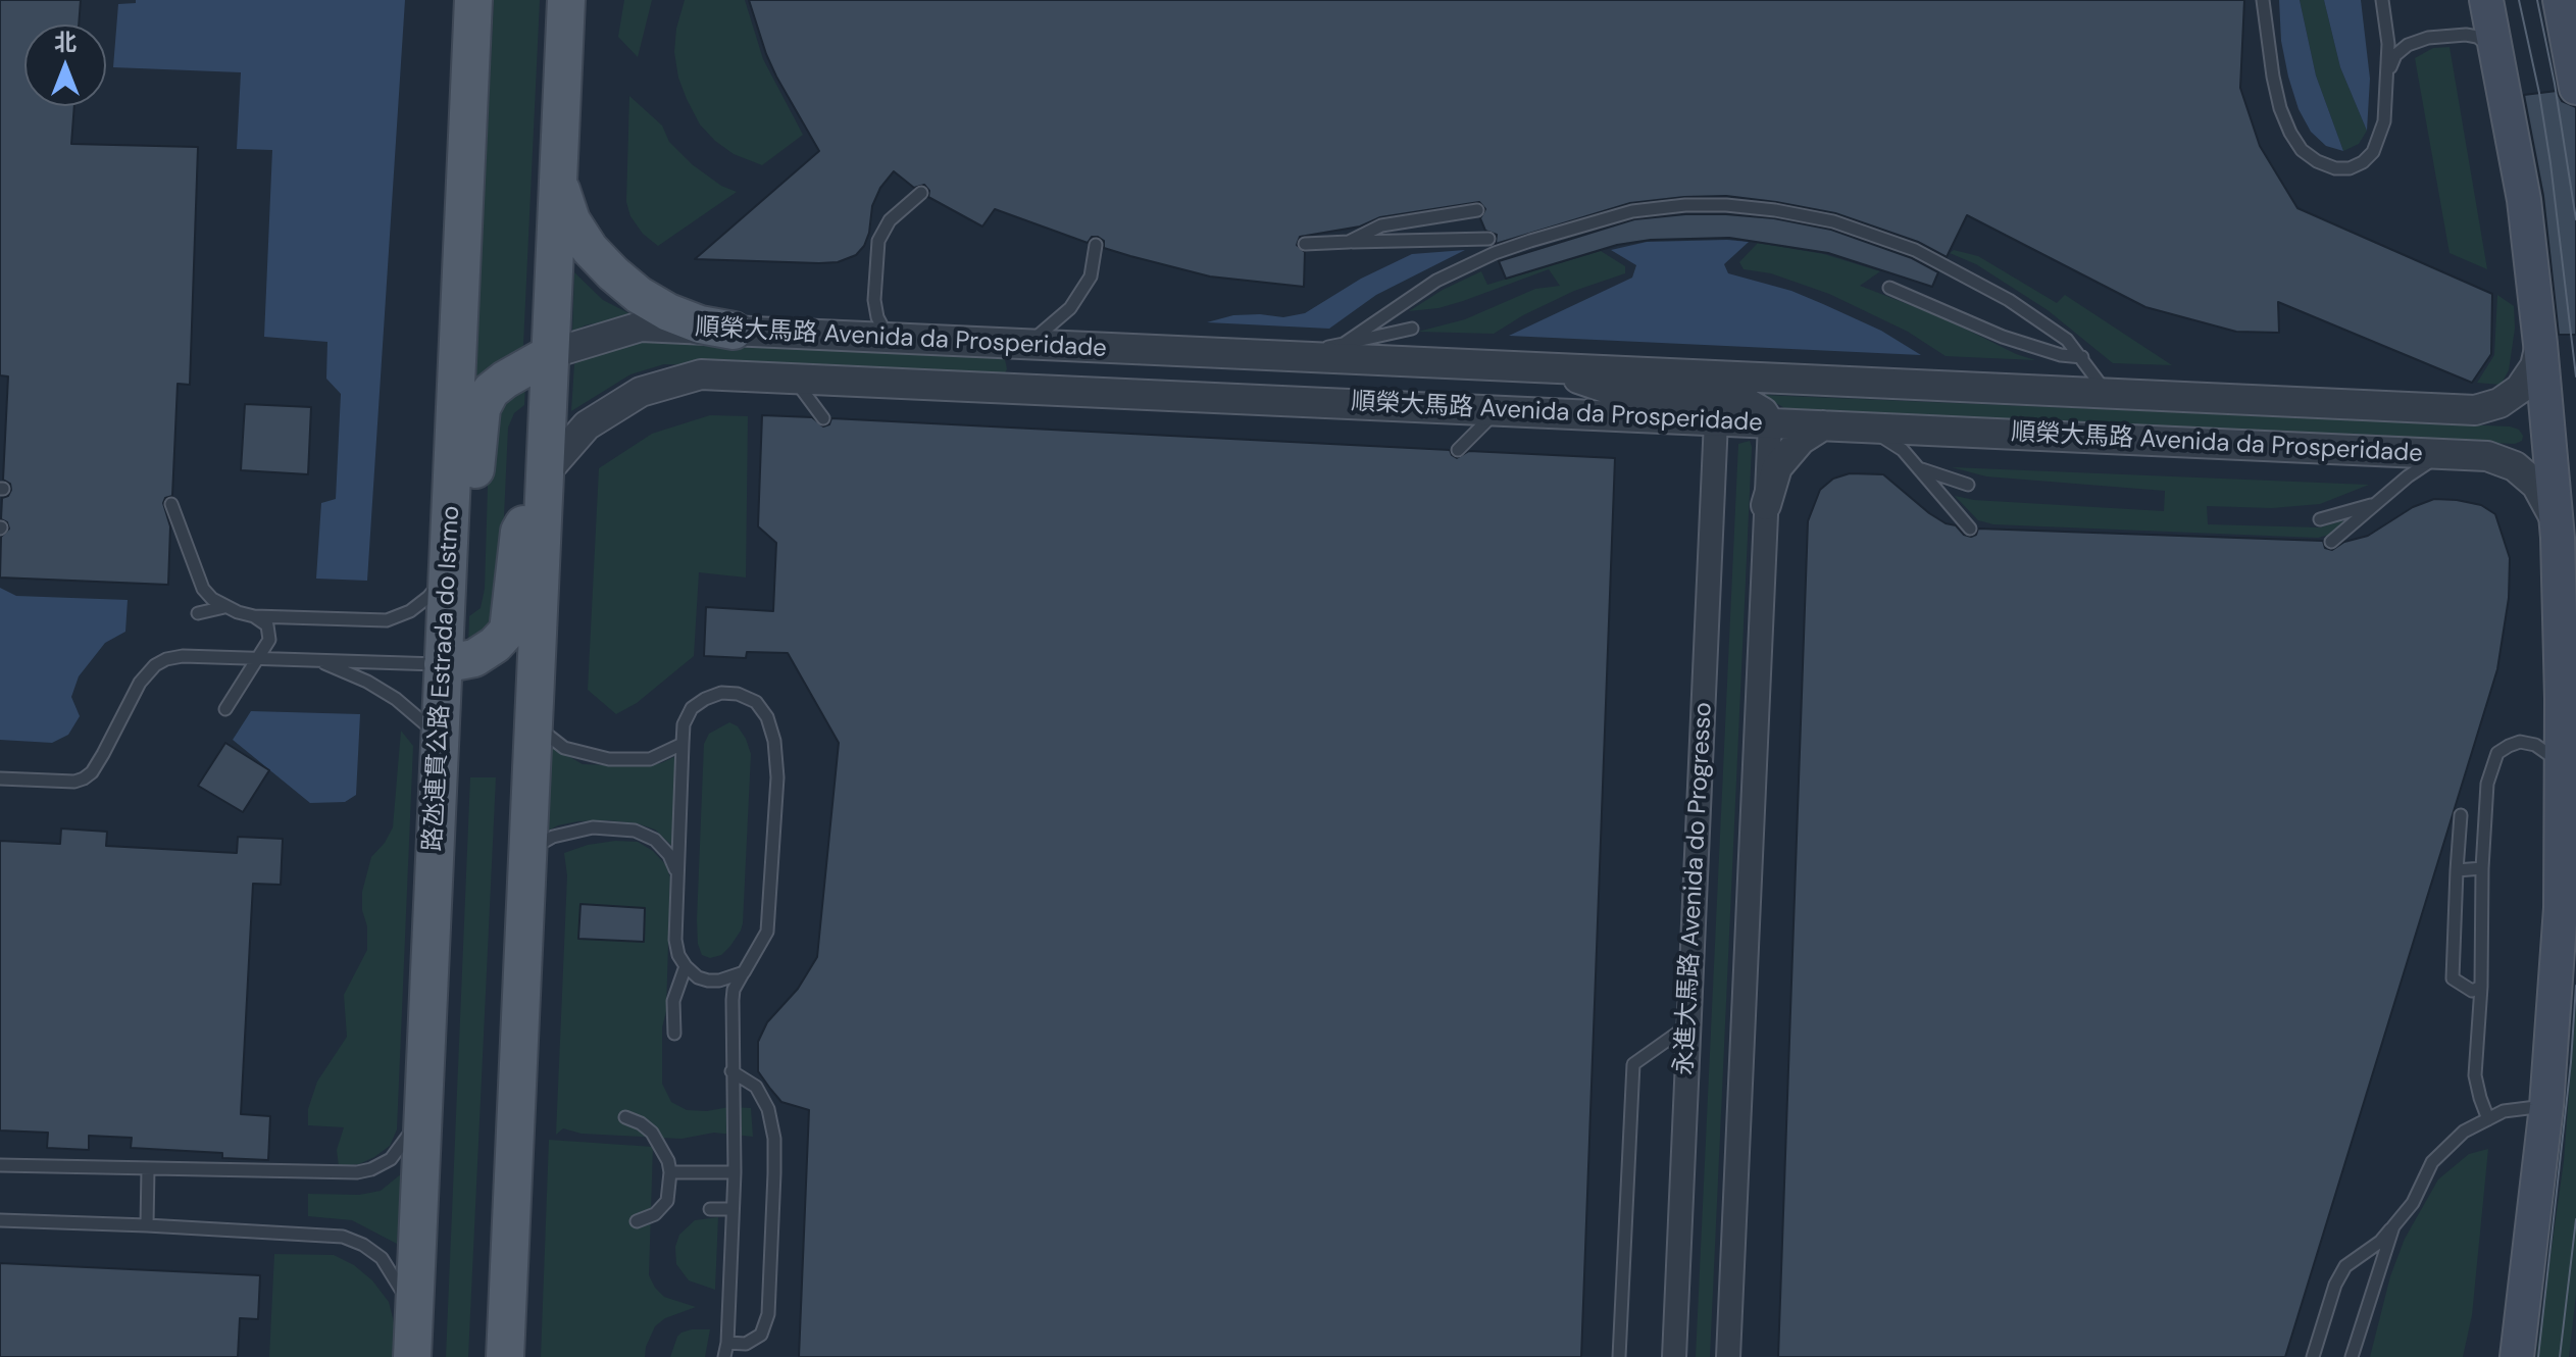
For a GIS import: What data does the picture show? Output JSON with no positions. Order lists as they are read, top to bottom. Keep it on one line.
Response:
{"streets":{"main road":["路氹連貫公路 Estrada do Istmo"],"street":["順榮大馬路 Avenida da Prosperidade","永進大馬路 Avenida do Progresso"]},"crossings":[["順榮大馬路 Avenida da Prosperidade","永進大馬路 Avenida do Progresso"]],"north":"top"}
